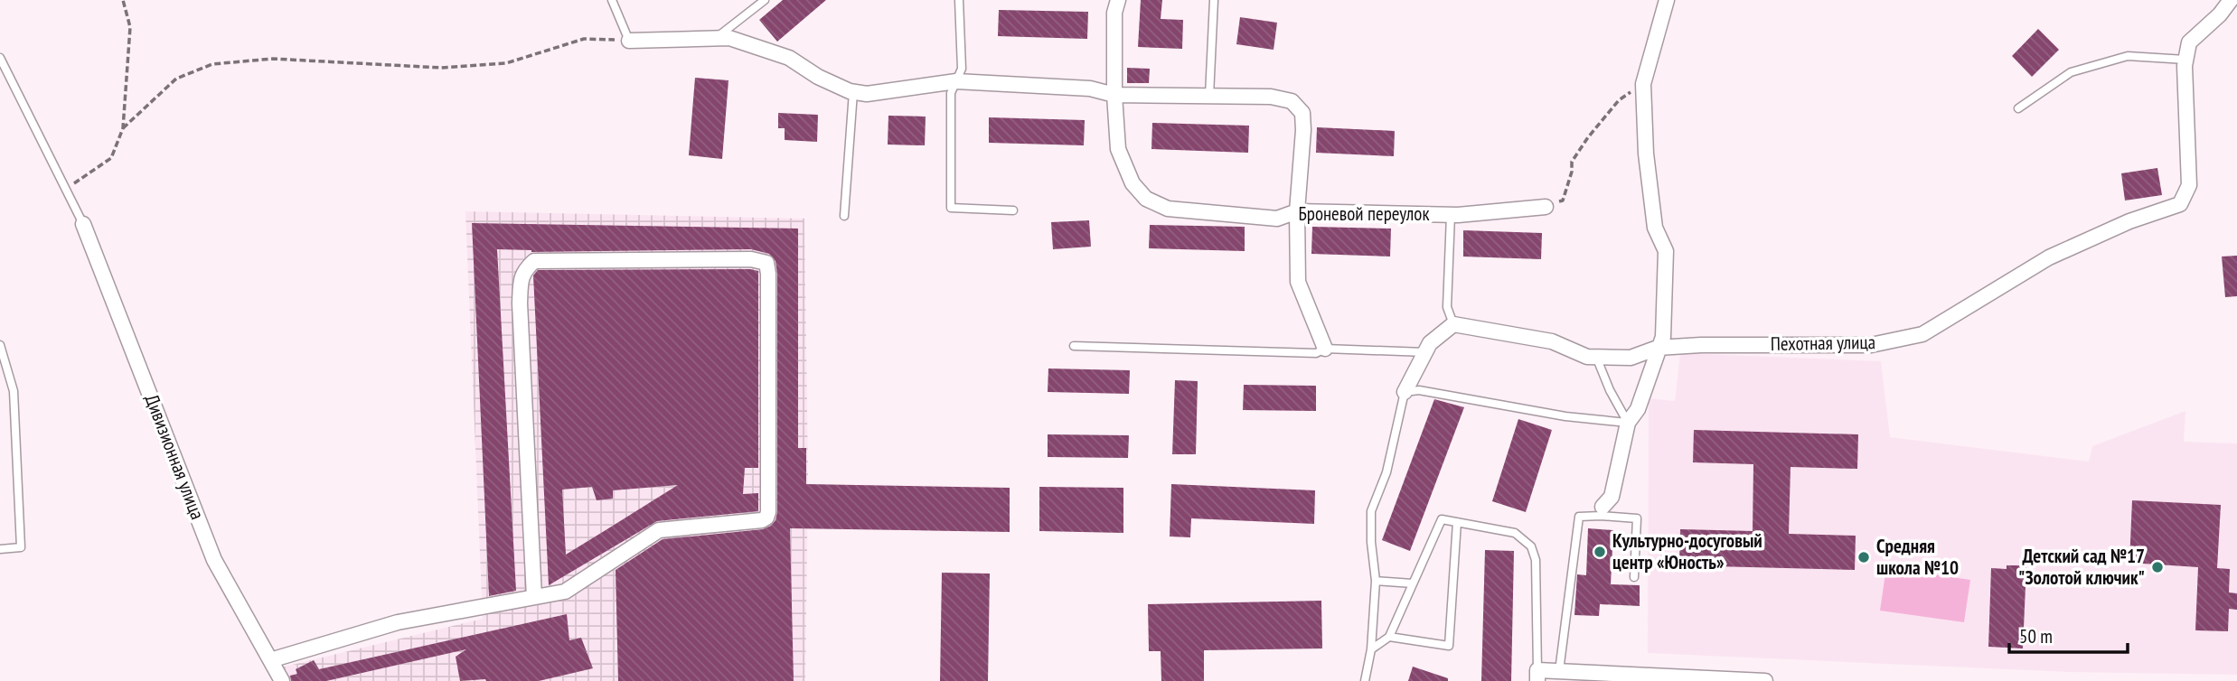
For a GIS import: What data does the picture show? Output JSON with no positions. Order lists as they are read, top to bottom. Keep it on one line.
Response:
{"streets":{"street":["Броневой переулок","Пехотная улица","Дивизионная улица"]},"places":["Культурно-досуговый центр «Юность»","Средняя школа №10","Детский сад №17 \"Золотой ключик\""],"scale_bar":"50 m"}
